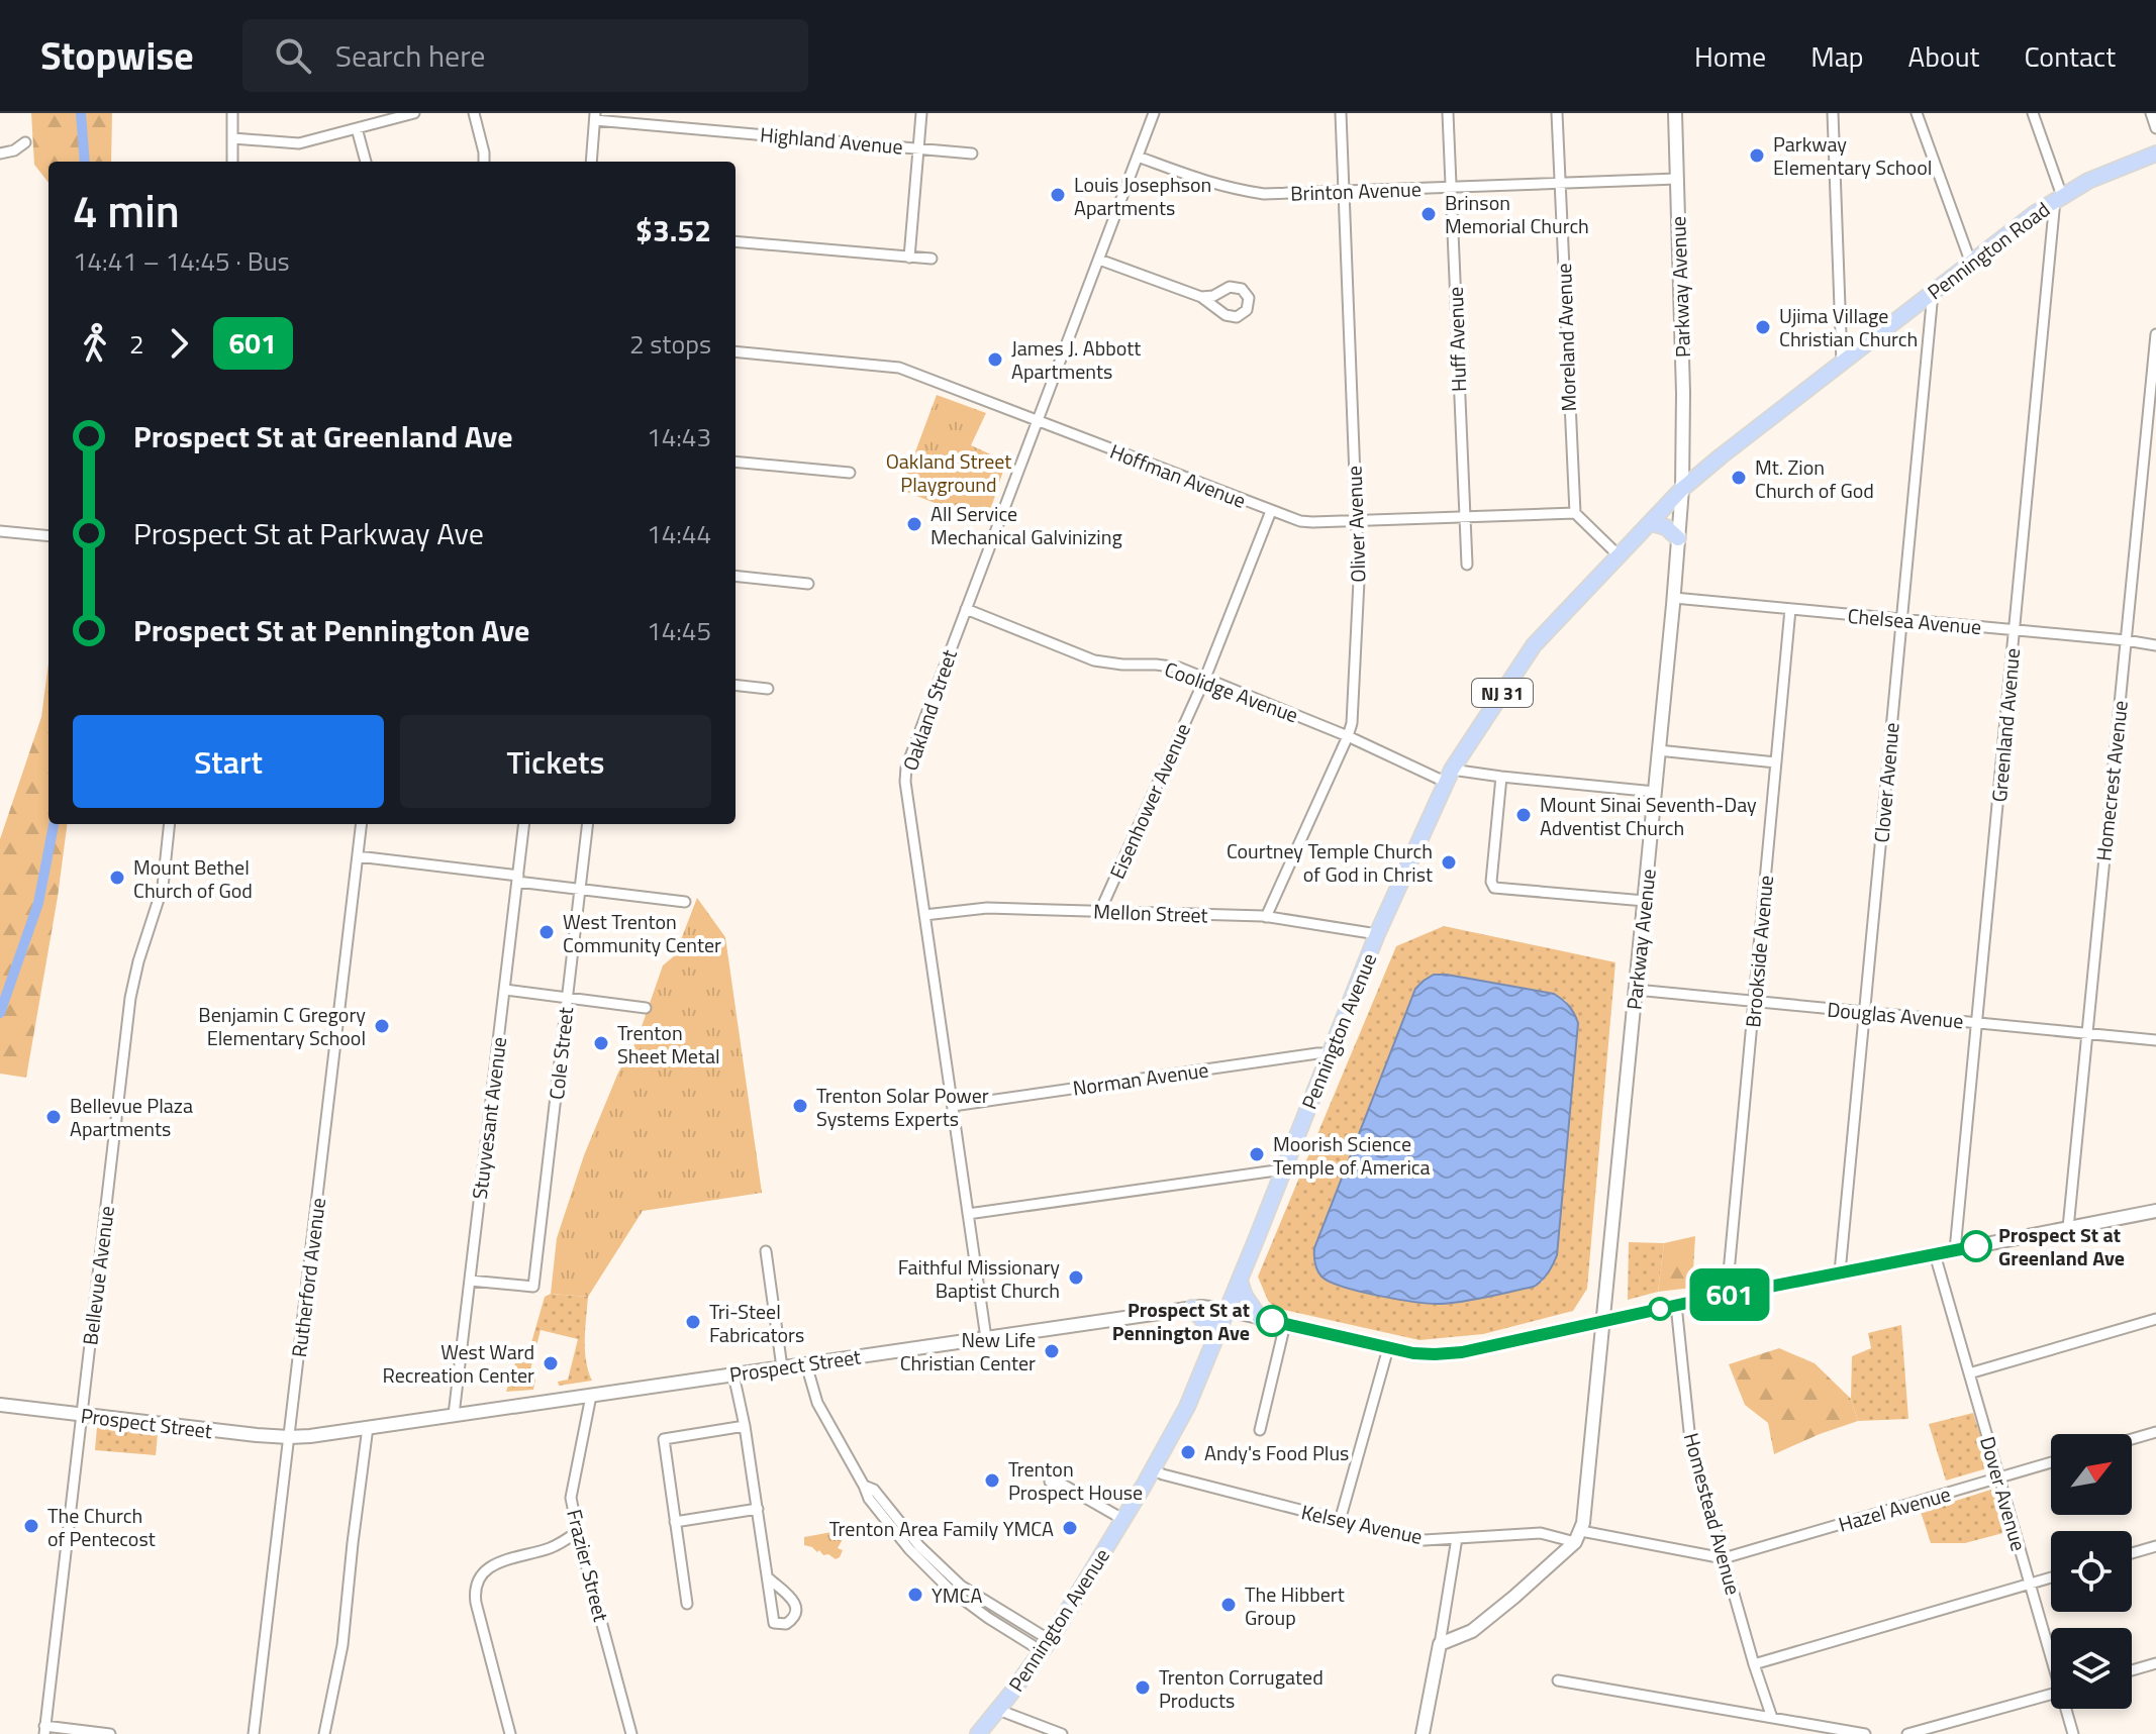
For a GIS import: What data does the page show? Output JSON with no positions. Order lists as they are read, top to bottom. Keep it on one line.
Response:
{"streets":{"main road":["Pennington Road","NJ 31","Pennington Avenue"],"street":["Highland Avenue","Brinton Avenue","Parkway Avenue","Moreland Avenue","Huff Avenue","Hoffman Avenue","Oliver Avenue","Chelsea Avenue","Coolidge Avenue","Oakland Street","Greenland Avenue","Homecrest Avenue","Clover Avenue","Eisenhower Avenue","Mellon Street","Brookside Avenue","Douglas Avenue","Cole Street","Norman Avenue","Stuyvesant Avenue","Bellevue Avenue","Rutherford Avenue","Prospect Street","Dover Avenue","Hazel Avenue","Homestead Avenue","Kelsey Avenue","Frazier Street"]},"crossings":[["Brinton Avenue","Parkway Avenue"],["Brinton Avenue","Moreland Avenue"],["Brinton Avenue","Huff Avenue"],["Brinton Avenue","Oliver Avenue"],["Brinton Avenue","Oakland Street"],["Pennington Road","Parkway Avenue"],["Pennington Road","Greenland Avenue"],["Pennington Road","Clover Avenue"],["Pennington Road","Pennington Avenue"],["Parkway Avenue","Chelsea Avenue"],["Parkway Avenue","Coolidge Avenue"],["Parkway Avenue","Douglas Avenue"],["Parkway Avenue","Pennington Avenue"],["Parkway Avenue","Prospect Street"],["Parkway Avenue","Kelsey Avenue"],["Moreland Avenue","Hoffman Avenue"],["Huff Avenue","Hoffman Avenue"],["Hoffman Avenue","Oliver Avenue"],["Hoffman Avenue","Oakland Street"],["Hoffman Avenue","Eisenhower Avenue"],["Oliver Avenue","Coolidge Avenue"],["Oliver Avenue","Mellon Street"],["Chelsea Avenue","Greenland Avenue"],["Chelsea Avenue","Homecrest Avenue"],["Chelsea Avenue","Clover Avenue"],["Chelsea Avenue","Brookside Avenue"],["Coolidge Avenue","Oakland Street"],["Coolidge Avenue","Eisenhower Avenue"],["Coolidge Avenue","Pennington Avenue"],["Oakland Street","Mellon Street"],["Oakland Street","Norman Avenue"],["Oakland Street","Prospect Street"],["Greenland Avenue","Douglas Avenue"],["Greenland Avenue","Prospect Street"],["Homecrest Avenue","Douglas Avenue"],["Homecrest Avenue","Prospect Street"],["Clover Avenue","Douglas Avenue"],["Clover Avenue","Prospect Street"],["Eisenhower Avenue","Mellon Street"],["Mellon Street","Pennington Avenue"],["Brookside Avenue","Douglas Avenue"],["Brookside Avenue","Prospect Street"],["Pennington Avenue","Norman Avenue"],["Pennington Avenue","Prospect Street"],["Pennington Avenue","Kelsey Avenue"],["Cole Street","Stuyvesant Avenue"],["Stuyvesant Avenue","Prospect Street"],["Bellevue Avenue","Prospect Street"],["Rutherford Avenue","Prospect Street"],["Prospect Street","Dover Avenue"],["Prospect Street","Homestead Avenue"],["Prospect Street","Frazier Street"],["Dover Avenue","Hazel Avenue"],["Hazel Avenue","Homestead Avenue"],["Hazel Avenue","Kelsey Avenue"],["Homestead Avenue","Kelsey Avenue"]],"parks":["Oakland Street Playground"],"places":["Parkway Elementary School","Louis Josephson Apartments","Brinson Memorial Church","Ujima Village Christian Church","James J. Abbott Apartments","Mt. Zion Church of God","All Service Mechanical Galvinizing","Mount Sinai Seventh-Day Adventist Church","Courtney Temple Church of God in Christ","Mount Bethel Church of God","West Trenton Community Center","Benjamin C Gregory Elementary School","Trenton Sheet Metal","Trenton Solar Power Systems Experts","Bellevue Plaza Apartments","Moorish Science Temple of America","Prospect St at Greenland Ave","Faithful Missionary Baptist Church","Prospect St at Pennington Ave","Tri-Steel Fabricators","New Life Christian Center","West Ward Recreation Center","Andy's Food Plus","Trenton Prospect House","The Church of Pentecost","Trenton Area Family YMCA","YMCA","The Hibbert Group","Trenton Corrugated Products"],"lines":["bus line 601"],"north":"top right","page":{"header":"Stopwise","search":"Search here","nav":["Home","Map","About","Contact"],"on_map":"601","heading":["4 min","14:41 – 14:45 · Bus","$3.52"],"legs":["2","601","2 stops"],"list":[{"name":"Prospect St at Greenland Ave","value":"14:43"},{"name":"Prospect St at Parkway Ave","value":"14:44"},{"name":"Prospect St at Pennington Ave","value":"14:45"}],"buttons":["Start","Tickets"]}}
